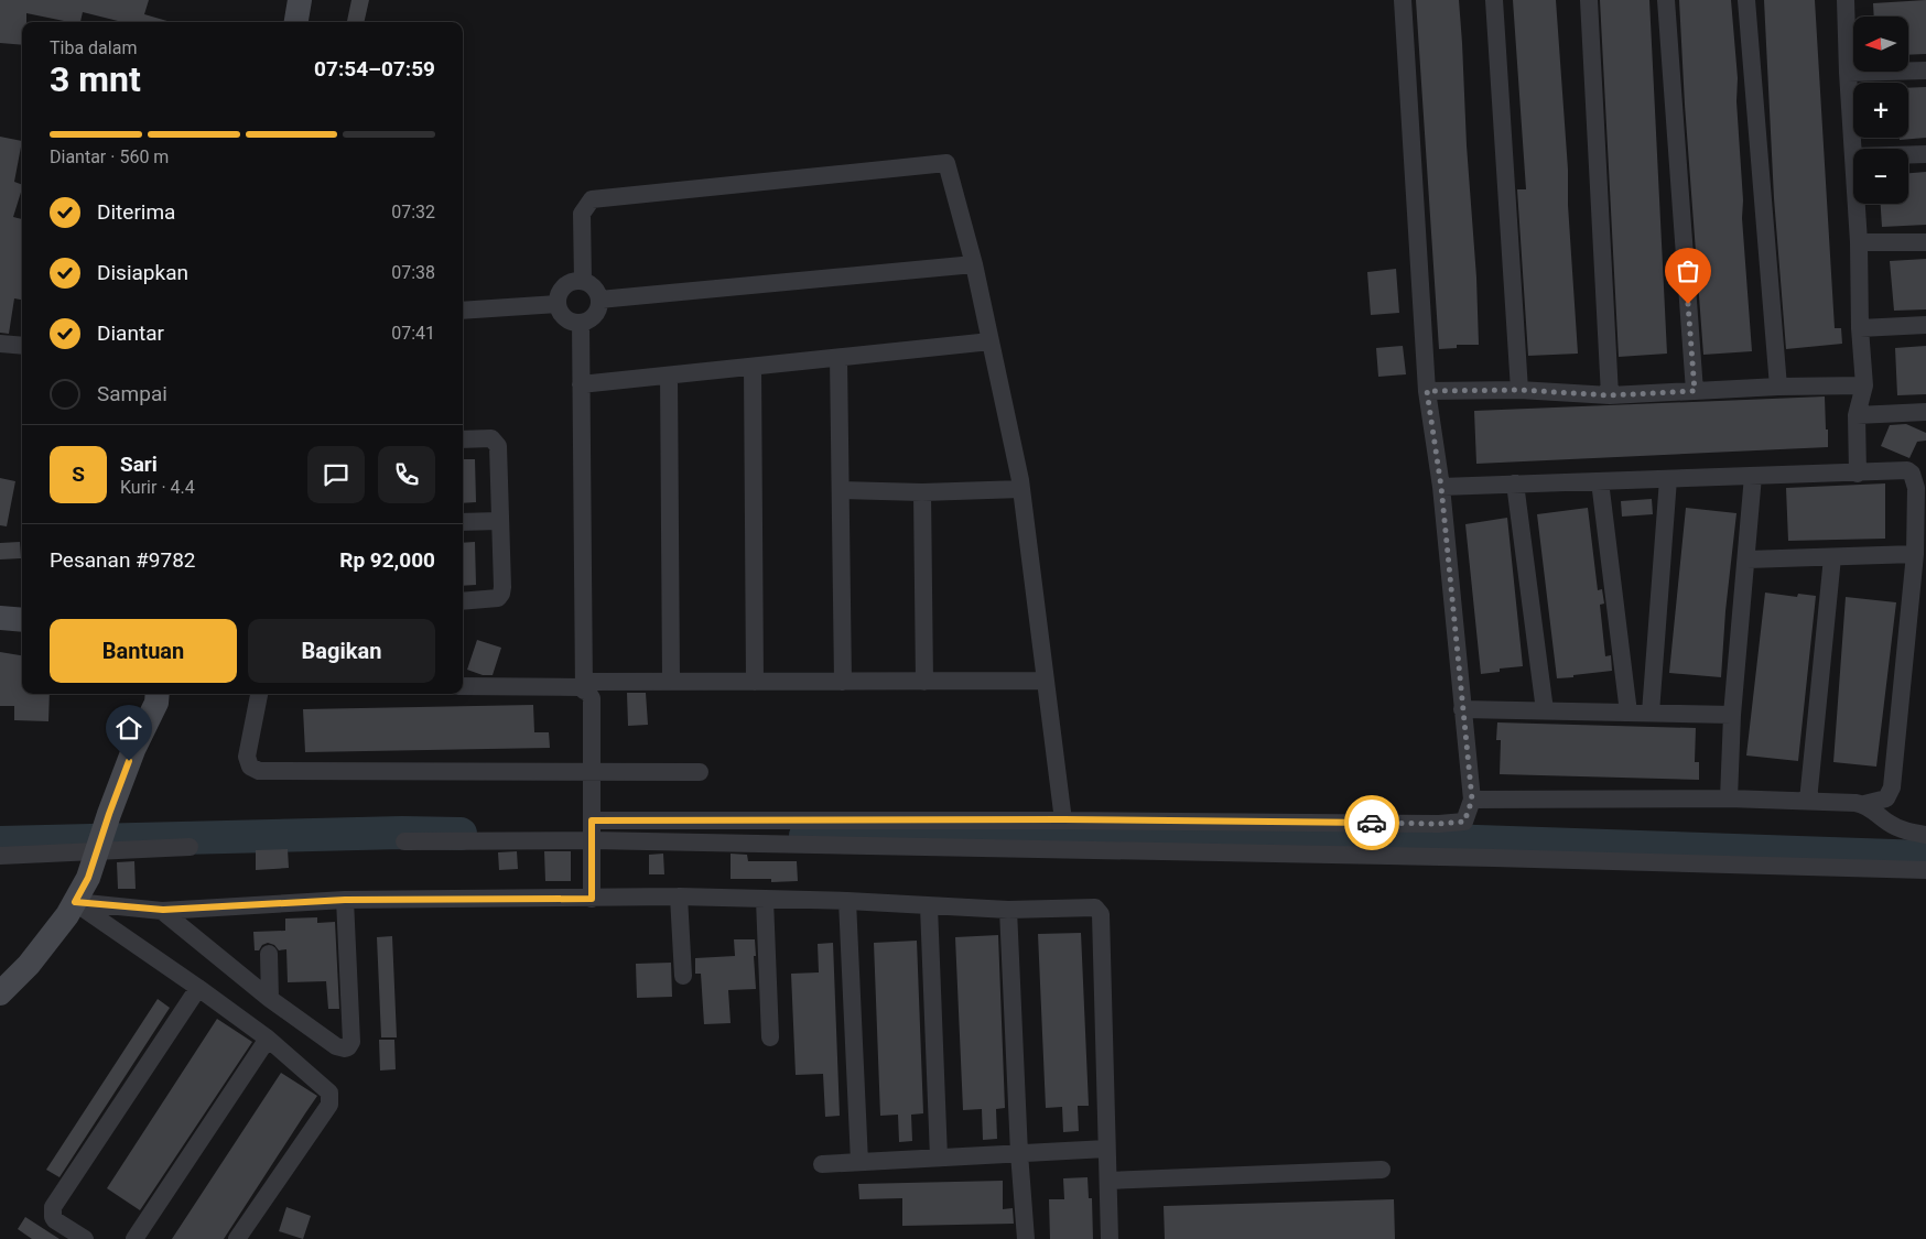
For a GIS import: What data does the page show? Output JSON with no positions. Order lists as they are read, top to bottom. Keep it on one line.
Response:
{"north":"left","page":{"map_buttons":["+","−"],"heading":["3 mnt","Tiba dalam","07:54–07:59"],"panel":["Sari","Kurir · 4.4","Pesanan #9782","Rp 92,000"],"bar":"Diantar · 560 m","list":[["Diterima","07:32"],["Disiapkan","07:38"],["Diantar","07:41"],"Sampai"],"round":"S","buttons":["Bantuan","Bagikan"]}}
